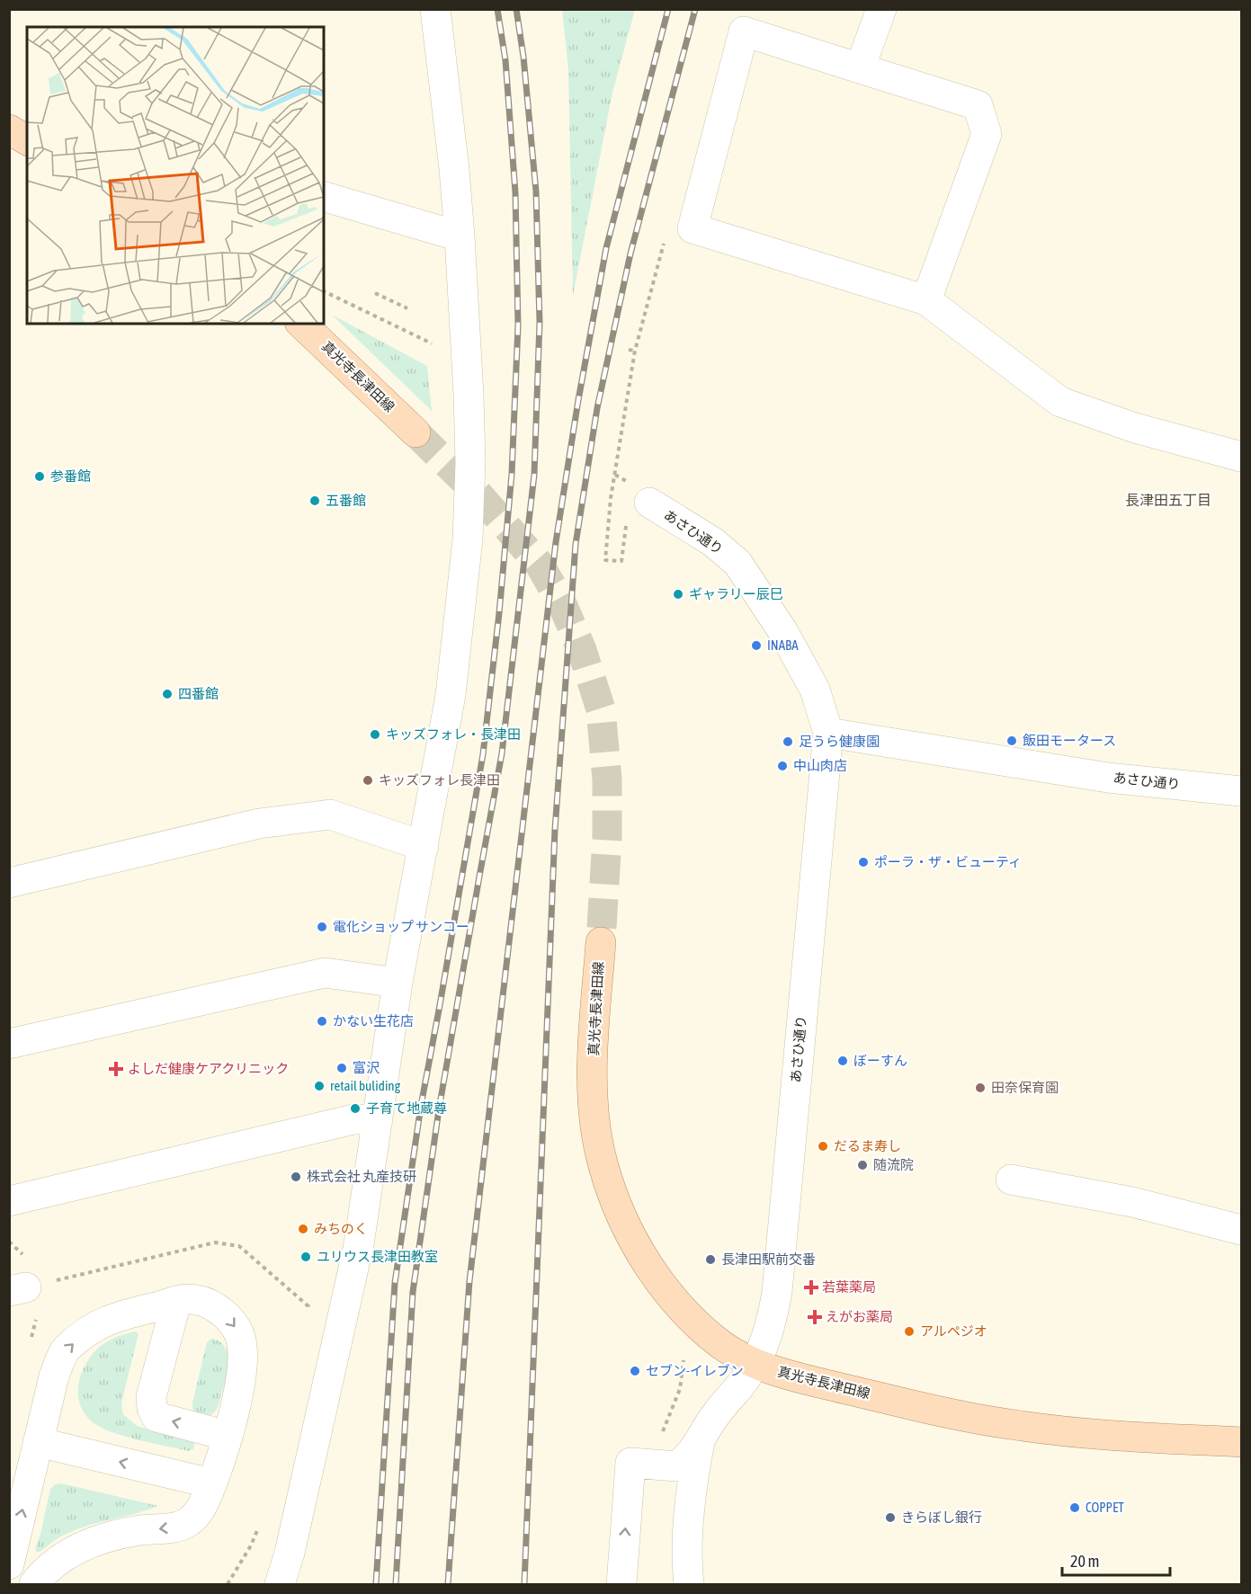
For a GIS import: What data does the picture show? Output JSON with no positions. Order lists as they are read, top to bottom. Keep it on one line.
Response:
{"streets":{"main road":["真光寺長津田線"],"street":["あさひ通り"]},"crossings":[["真光寺長津田線","あさひ通り"]],"districts":["長津田五丁目"],"places":{"other":["参番館","五番館","ギャラリー辰巳","INABA","四番館","キッズフォレ・長津田","飯田モータース","足うら健康園","中山肉店","キッズフォレ長津田","ポーラ・ザ・ビューティ","電化ショップ サンコー","かない生花店","ぼーすん","富沢","retail buliding","田奈保育園","子育て地蔵尊","だるま寿し","随流院","株式会社 丸産技研","みちのく","ユリウス長津田教室","長津田駅前交番","アルペジオ","セブン-イレブン","COPPET","きらぼし銀行"],"health":["よしだ健康ケアクリニック","若葉薬局","えがお薬局"]},"scale_bar":"20 m"}
